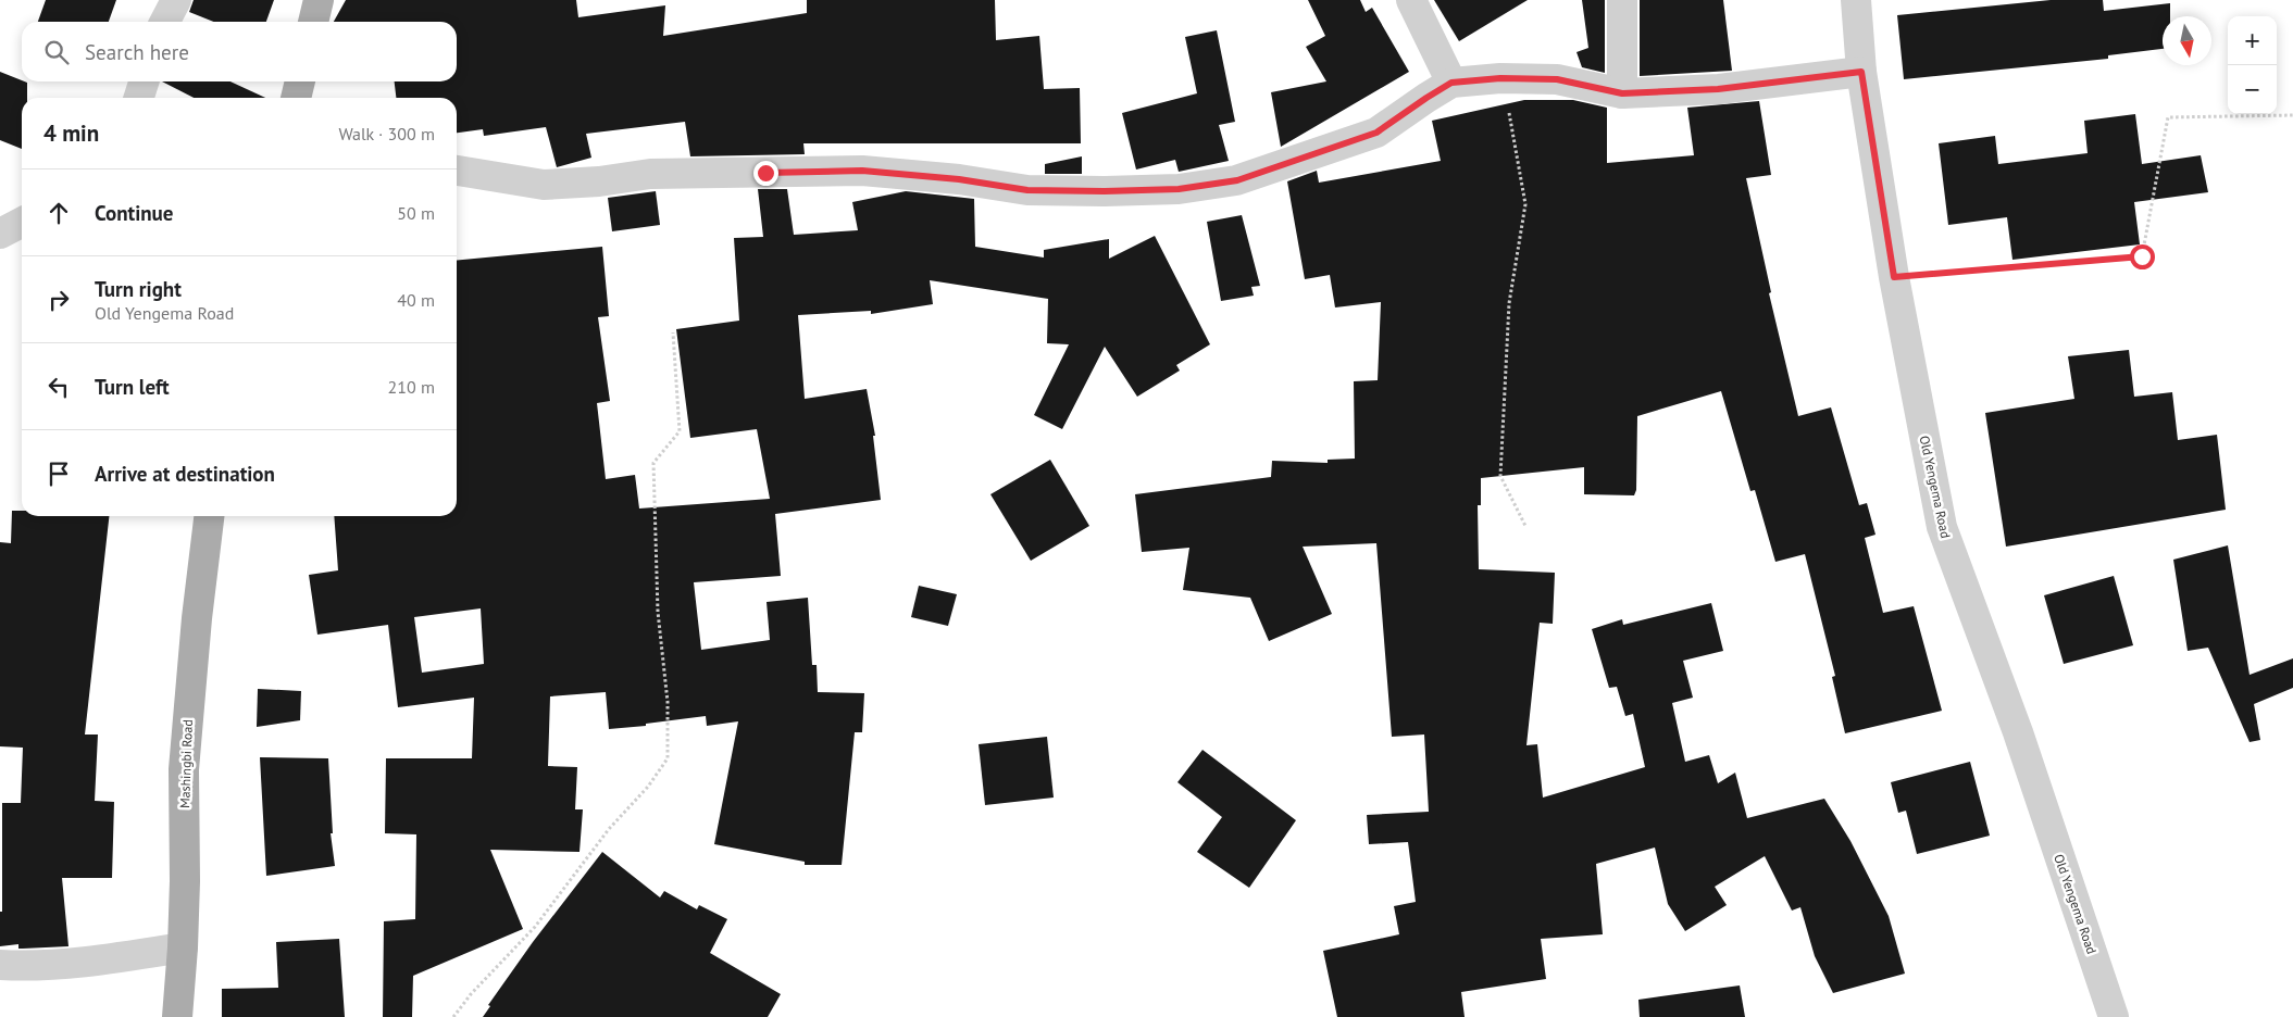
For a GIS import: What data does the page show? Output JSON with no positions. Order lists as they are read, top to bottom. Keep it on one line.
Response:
{"streets":{"main road":["Mashingbi Road"],"street":["Old Yengema Road"]},"north":"bottom","page":{"map_buttons":["+","−"],"search":"Search here","heading":["4 min","Walk · 300 m"],"list":[["Continue","50 m"],["Turn right","Old Yengema Road","40 m"],["Turn left","210 m"],"Arrive at destination"]}}
